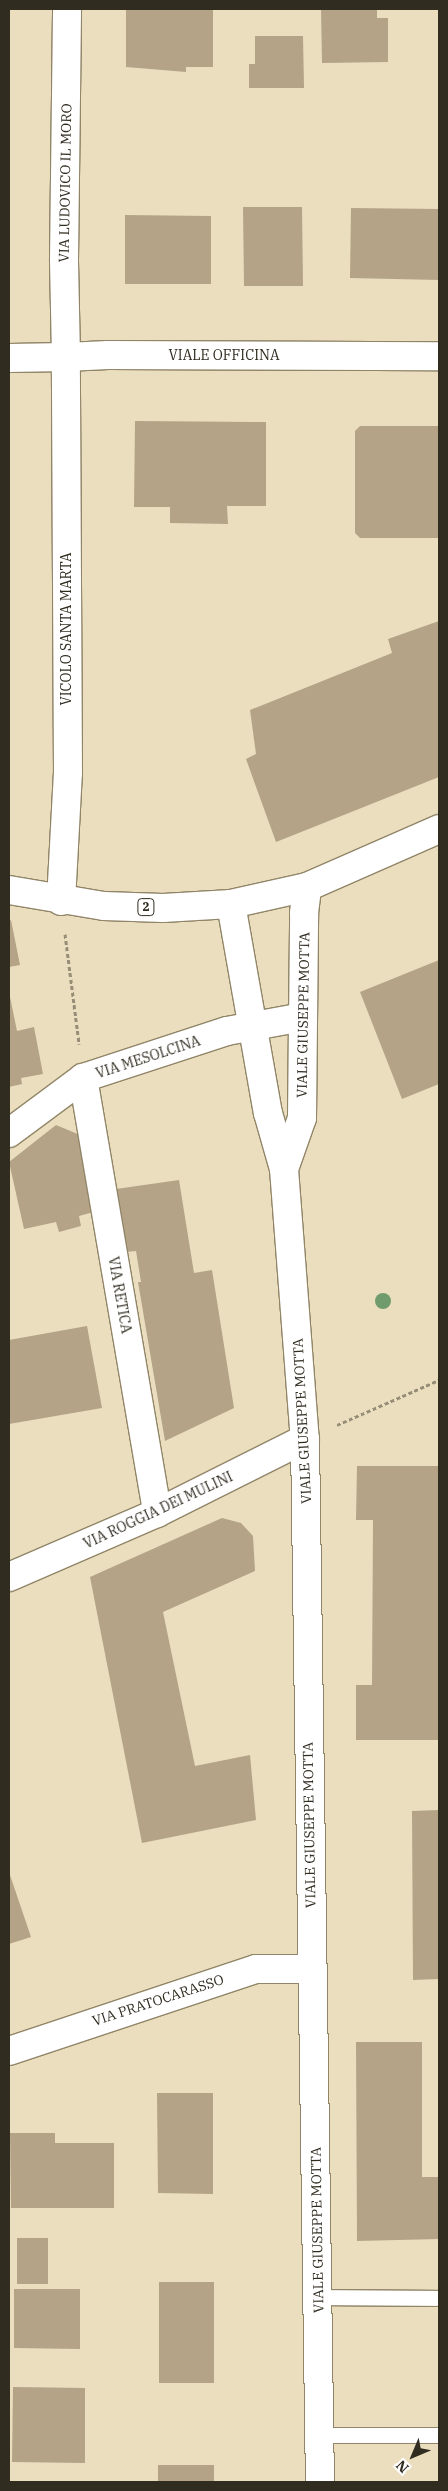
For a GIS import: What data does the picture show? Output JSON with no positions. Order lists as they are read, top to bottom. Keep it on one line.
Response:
{"streets":{"street":["VIA LUDOVICO IL MORO","VIALE OFFICINA","VICOLO SANTA MARTA","2","VIALE GIUSEPPE MOTTA","VIA MESOLCINA","VIA RETICA","VIA ROGGIA DEI MULINI","VIA PRATOCARASSO"]},"crossings":[["VIA LUDOVICO IL MORO","VIALE OFFICINA"],["VIA LUDOVICO IL MORO","VICOLO SANTA MARTA"],["VIALE OFFICINA","VICOLO SANTA MARTA"],["VICOLO SANTA MARTA","2"],["2","VIALE GIUSEPPE MOTTA"],["VIALE GIUSEPPE MOTTA","VIA MESOLCINA"],["VIALE GIUSEPPE MOTTA","VIA ROGGIA DEI MULINI"],["VIALE GIUSEPPE MOTTA","VIA PRATOCARASSO"],["VIA MESOLCINA","VIA RETICA"],["VIA RETICA","VIA ROGGIA DEI MULINI"]],"north":"bottom left"}
